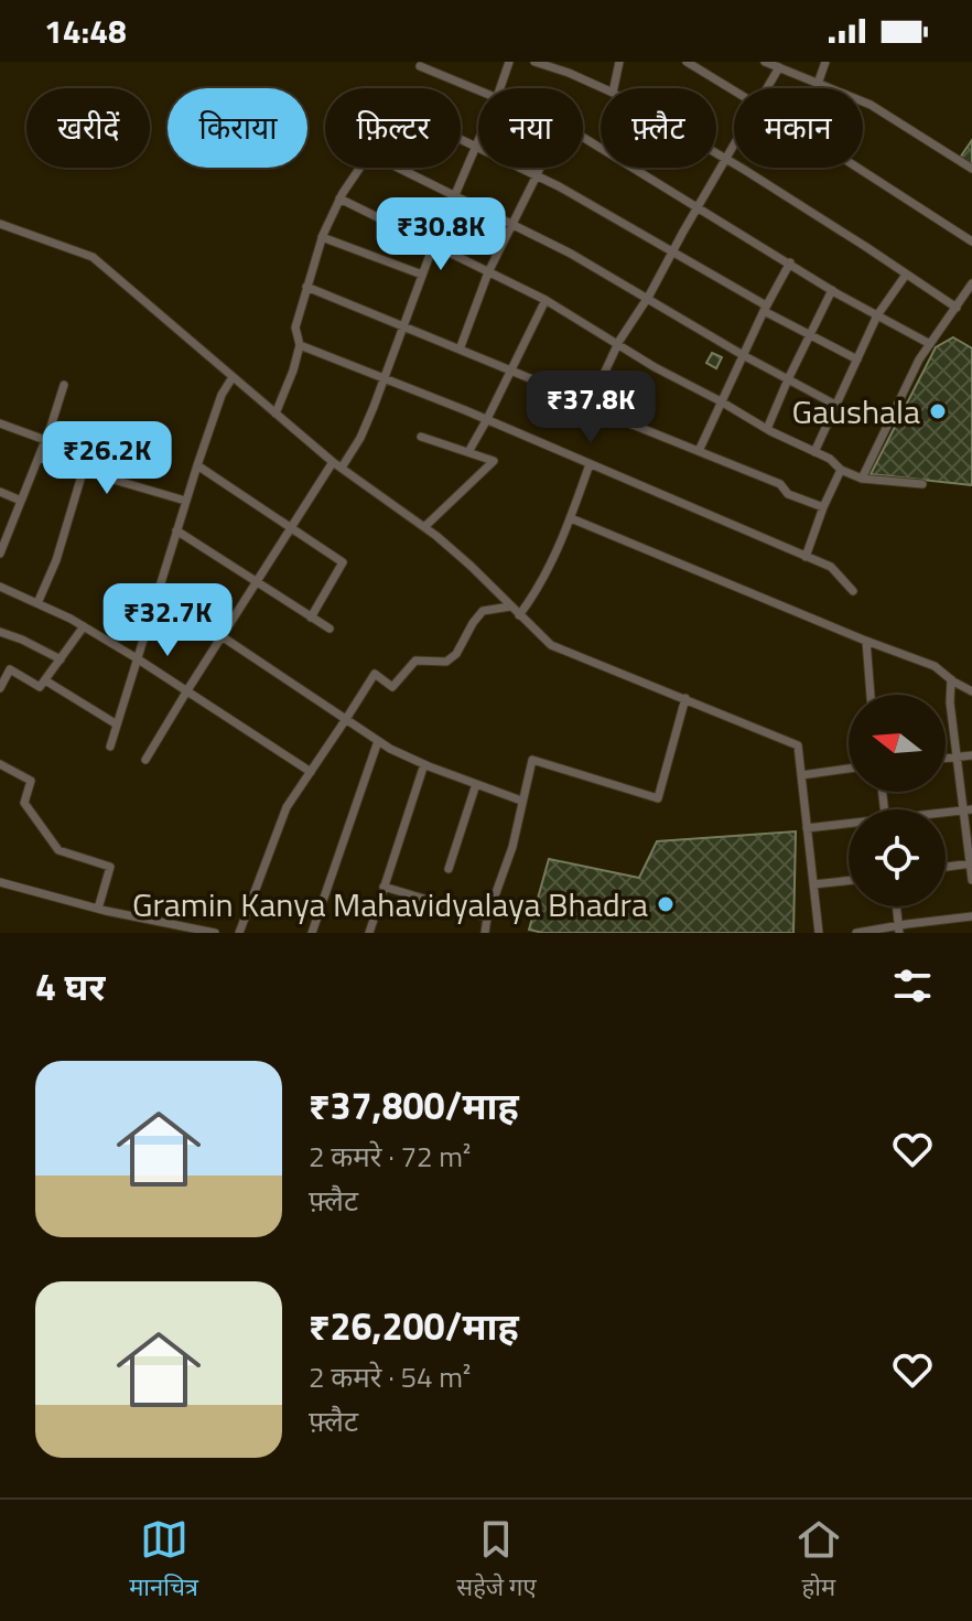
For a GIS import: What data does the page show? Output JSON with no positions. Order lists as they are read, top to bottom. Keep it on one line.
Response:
{"places":["Gaushala","Gramin Kanya Mahavidyalaya Bhadra"],"north":"left","page":{"status":"14:48","chip":["खरीदें","किराया","फ़िल्टर","नया","फ़्लैट","मकान"],"price":["₹30.8K","₹37.8K","₹26.2K","₹32.7K"],"heading":"4 घर","list":[{"name":"₹37,800/माह","note":"2 कमरे · 72 m² · फ़्लैट"},{"name":"₹26,200/माह","note":"2 कमरे · 54 m² · फ़्लैट"}],"tabs":["मानचित्र","सहेजे गए","होम"]}}
